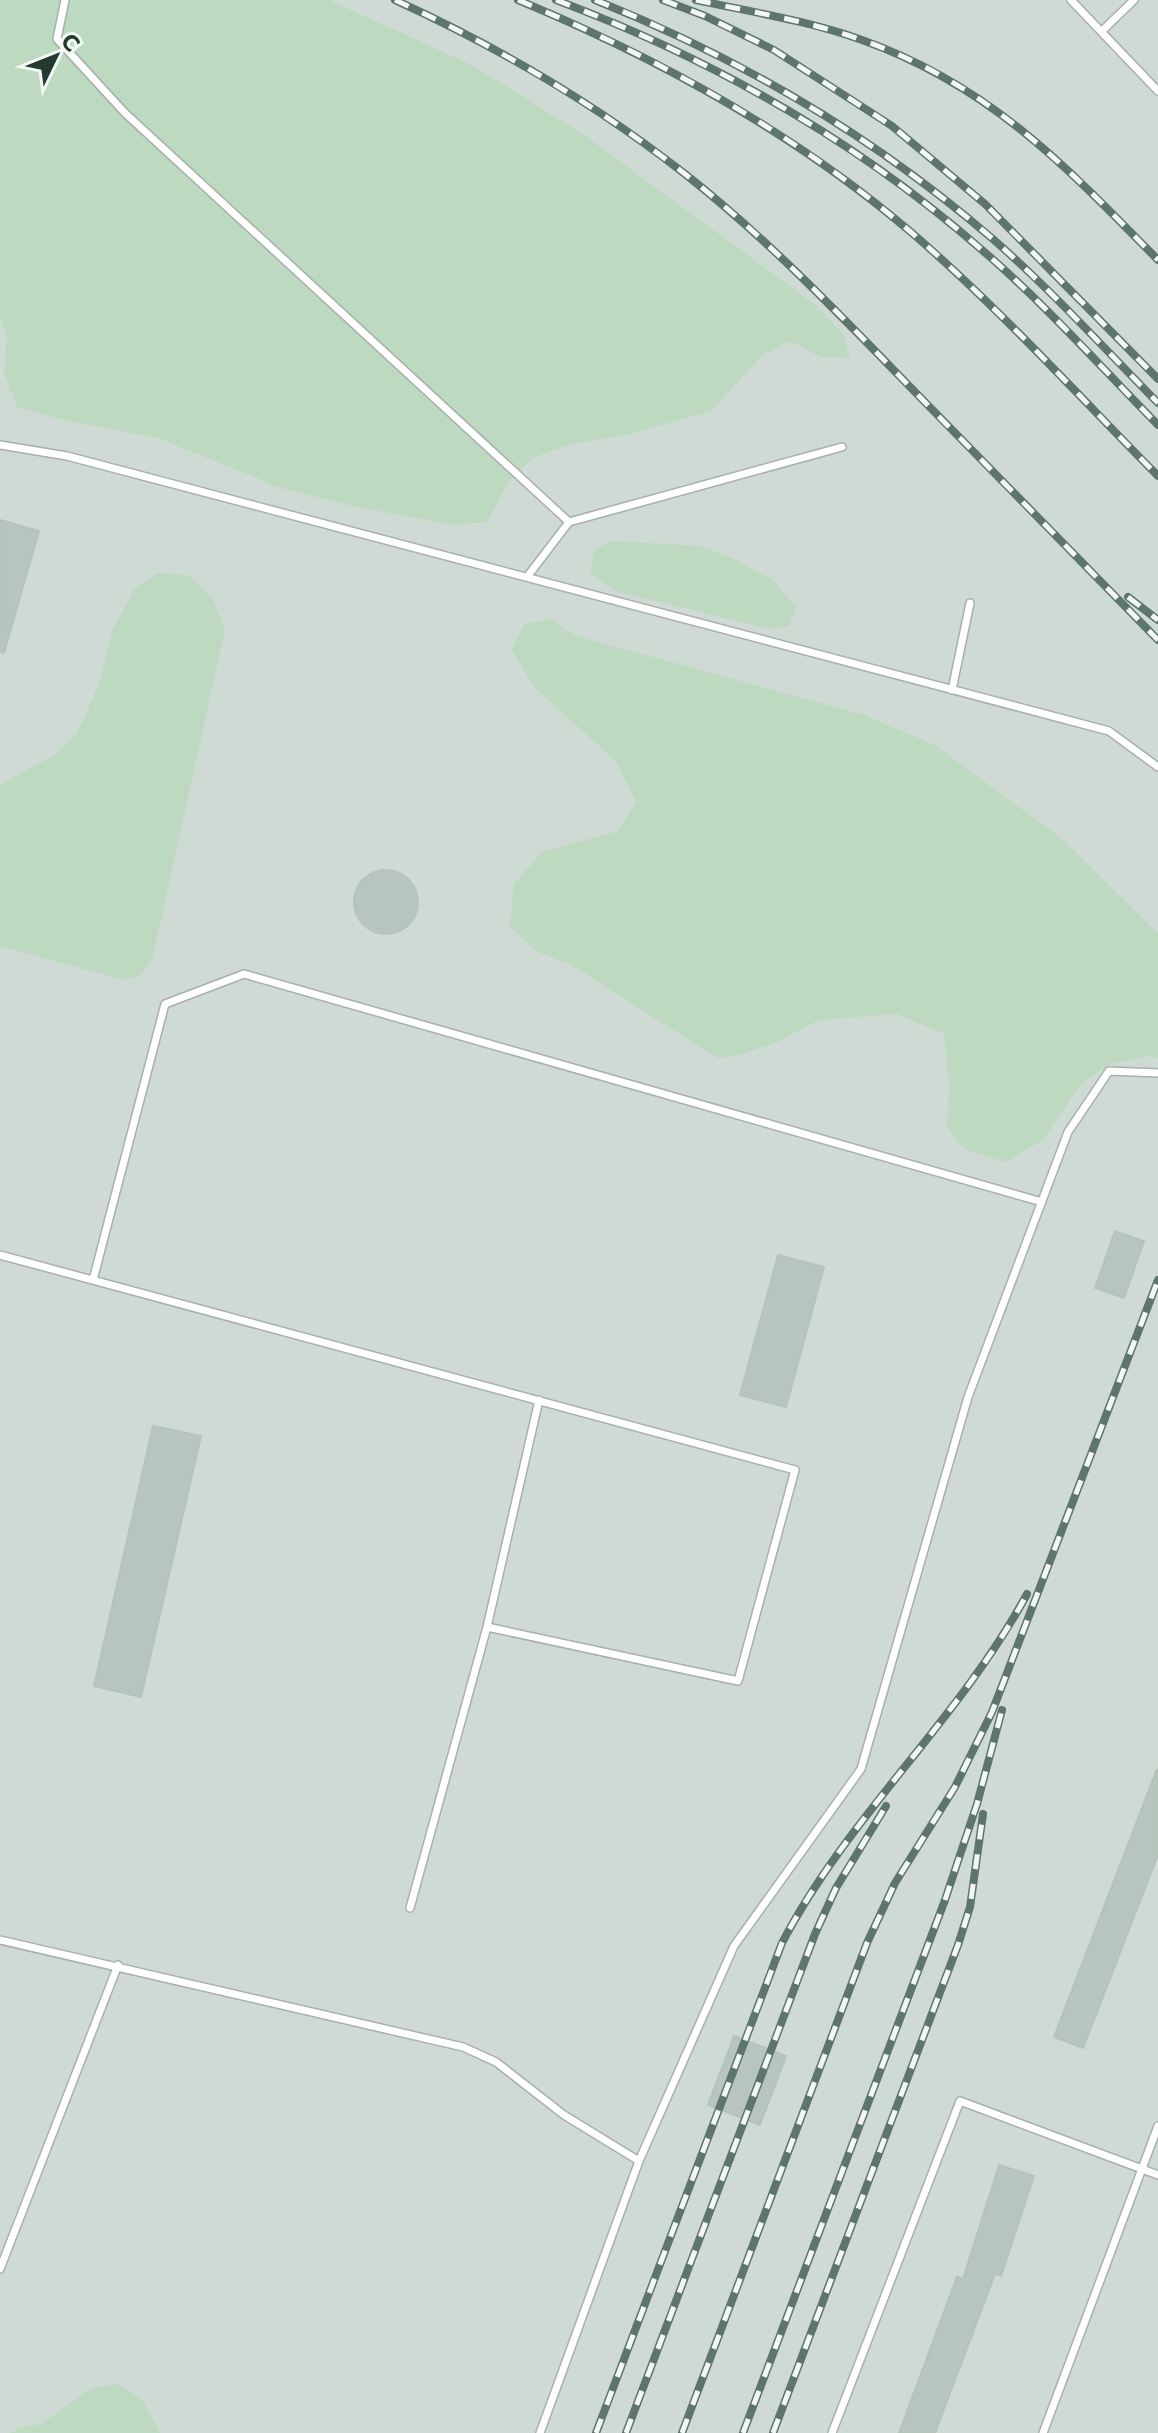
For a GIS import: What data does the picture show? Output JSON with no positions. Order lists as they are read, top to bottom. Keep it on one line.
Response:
{"north":"top right"}
